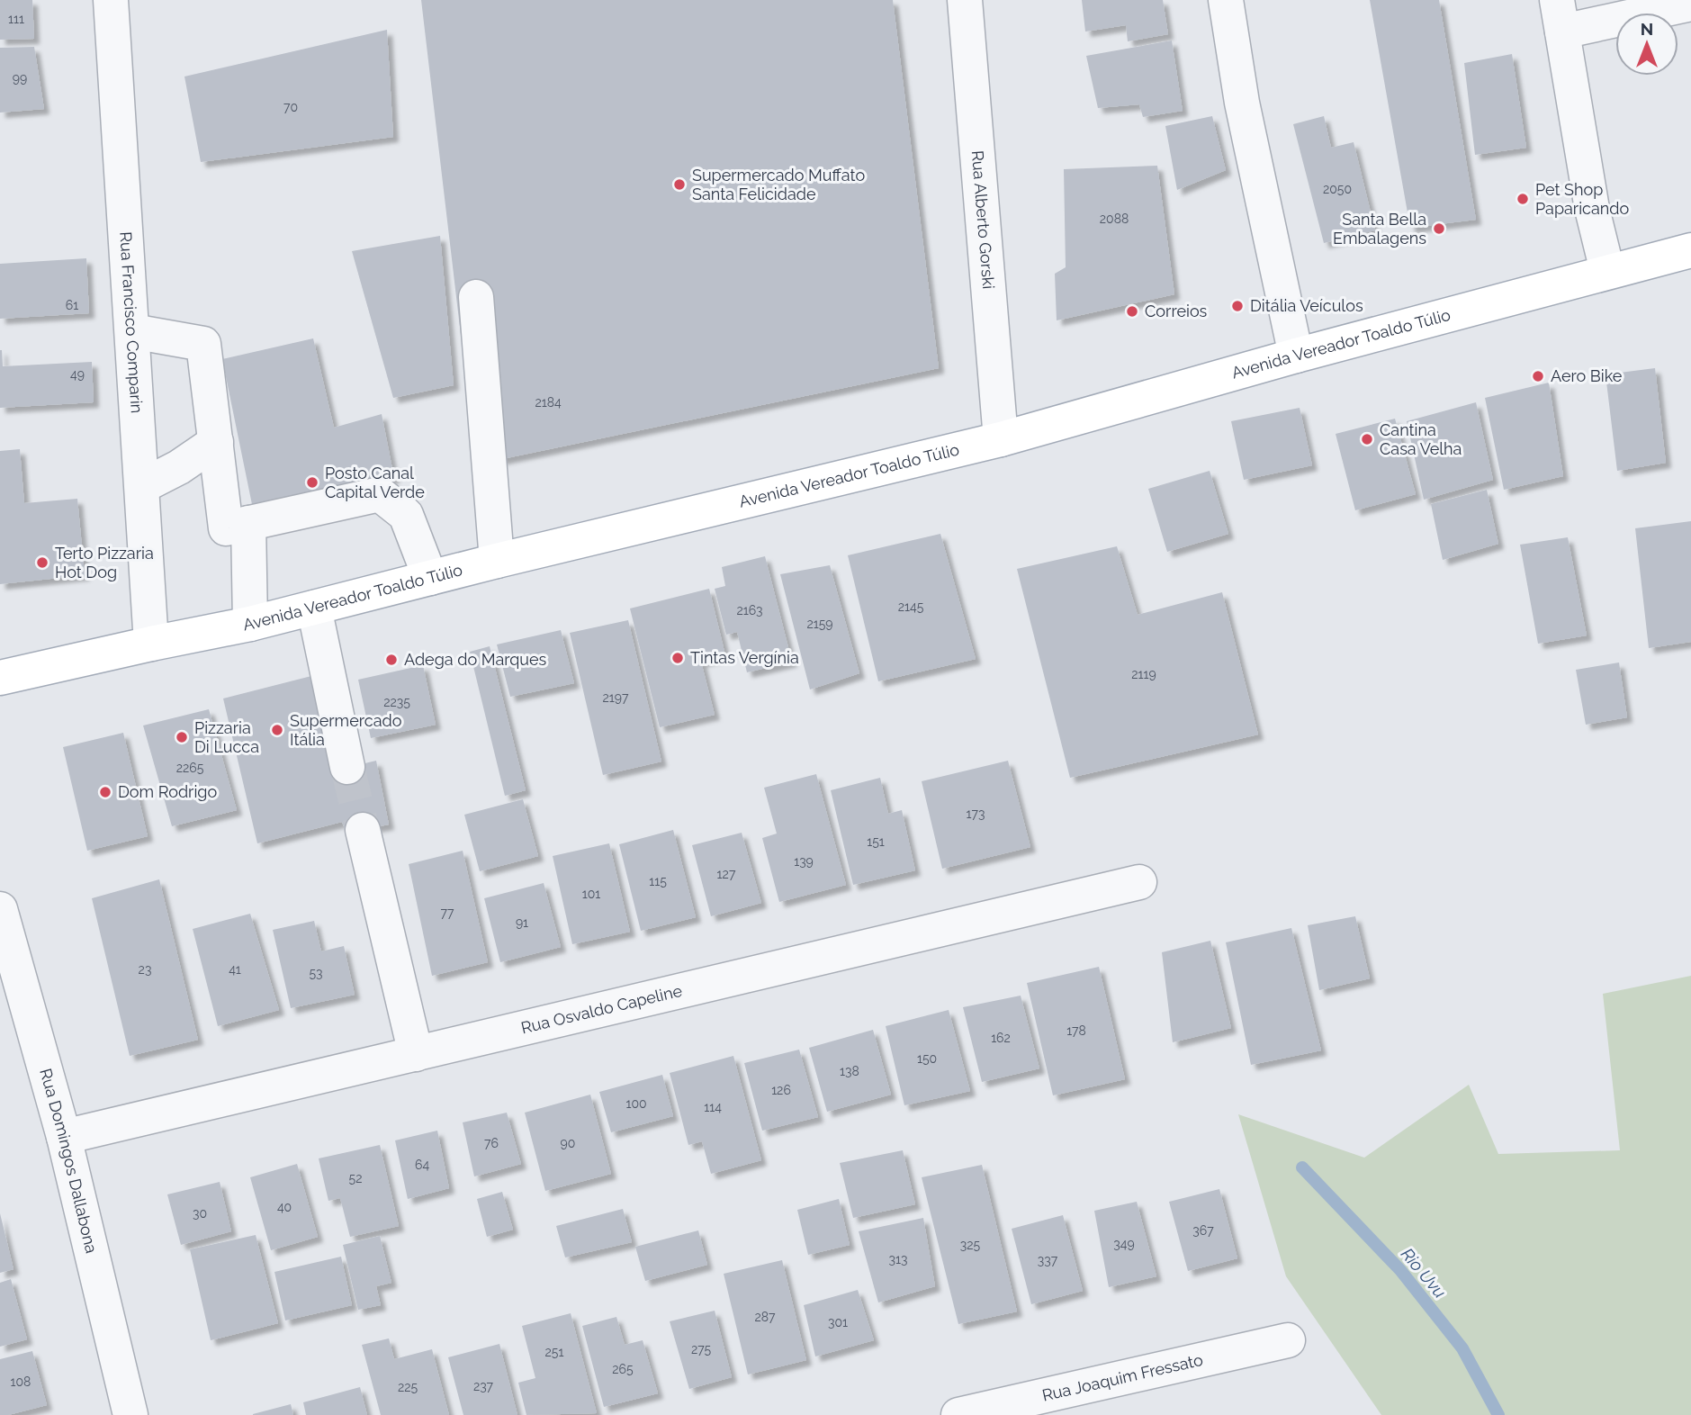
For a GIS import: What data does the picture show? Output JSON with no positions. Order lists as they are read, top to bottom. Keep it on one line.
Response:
{"streets":{"main road":["Avenida Vereador Toaldo Túlio"],"street":["Rua Alberto Gorski","Rua Francisco Comparin","Rua Osvaldo Capeline","Rua Domingos Dallabona","Rua Joaquim Fressato"]},"crossings":[["Rua Alberto Gorski","Avenida Vereador Toaldo Túlio"],["Rua Francisco Comparin","Avenida Vereador Toaldo Túlio"],["Rua Osvaldo Capeline","Rua Domingos Dallabona"]],"water":["Rio Uvu"],"places":["Supermercado Muffato Santa Felicidade","Pet Shop Paparicando","Santa Bella Embalagens","Ditália Veículos","Correios","Aero Bike","Cantina Casa Velha","Posto Canal Capital Verde","Terto Pizzaria Hot Dog","Tintas Vergínia","Adega do Marques","Supermercado Itália","Pizzaria Di Lucca","Dom Rodrigo"],"house_numbers":["111","99","70","2050","2088","61","49","2184","2145","2163","2159","2119","2197","2235","2265","173","151","139","127","115","101","77","91","23","41","53","178","162","150","138","126","100","114","76","90","64","52","40","30","367","349","325","313","337","287","301","275","251","265","108","237","225"],"north":"top"}
